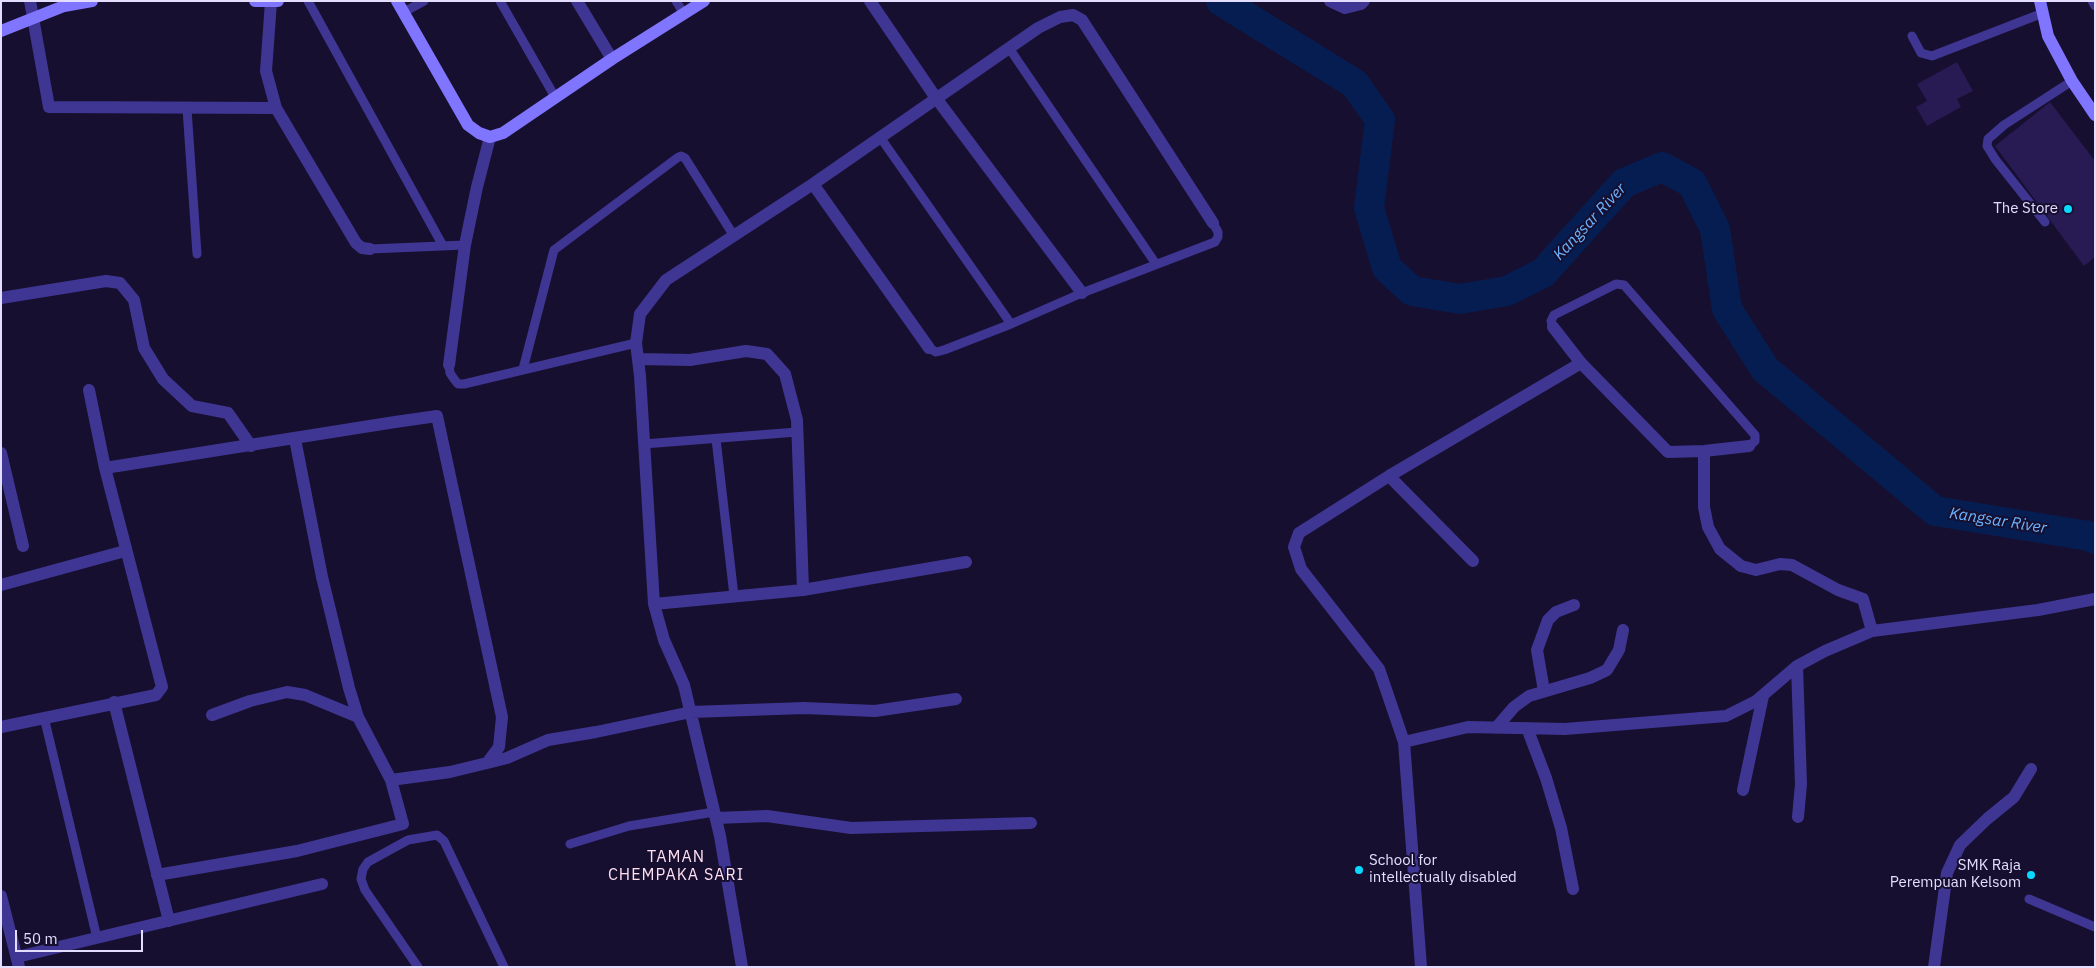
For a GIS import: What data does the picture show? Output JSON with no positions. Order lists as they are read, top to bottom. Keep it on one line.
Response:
{"districts":["TAMAN CHEMPAKA SARI"],"water":["Kangsar River"],"places":["The Store","School for intellectually disabled","SMK Raja Perempuan Kelsom"],"scale_bar":"50 m"}
